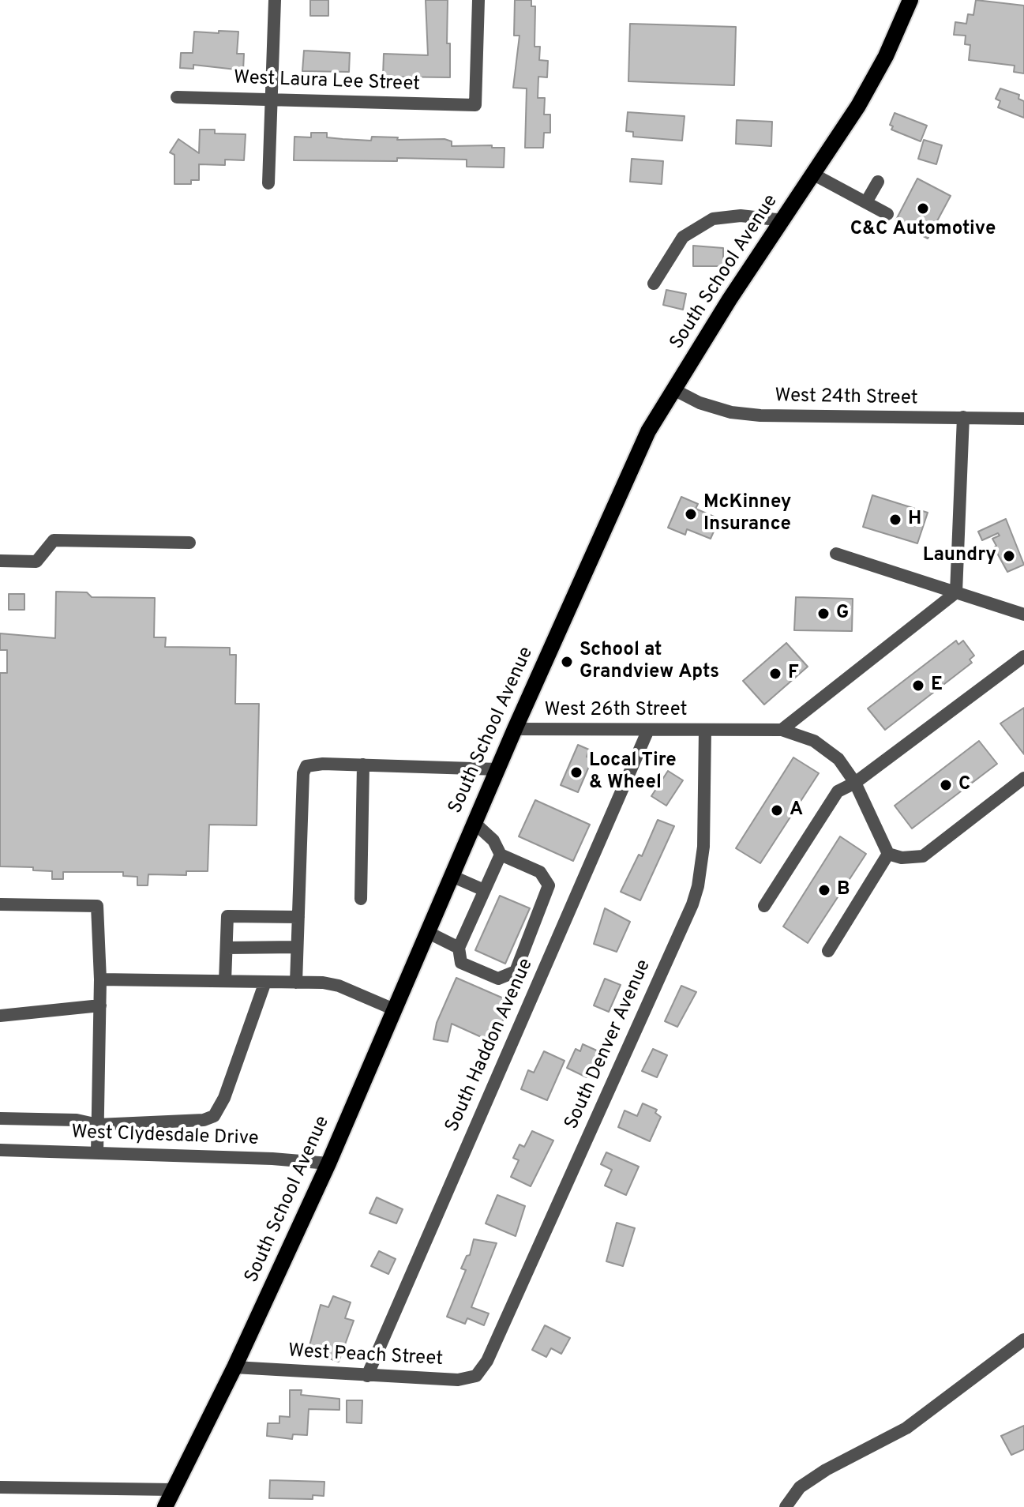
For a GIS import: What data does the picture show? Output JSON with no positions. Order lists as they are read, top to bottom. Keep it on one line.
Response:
{"streets":{"main road":["South School Avenue"],"street":["West Laura Lee Street","West 24th Street","West 26th Street","South Denver Avenue","South Haddon Avenue","West Clydesdale Drive","West Peach Street"]},"crossings":[["South School Avenue","West 24th Street"],["South School Avenue","West 26th Street"],["South School Avenue","West Clydesdale Drive"],["South School Avenue","West Peach Street"],["West 26th Street","South Denver Avenue"],["West 26th Street","South Haddon Avenue"],["South Denver Avenue","West Peach Street"],["South Haddon Avenue","West Peach Street"]],"places":["C&C Automotive","McKinney Insurance","H","Laundry","G","School at Grandview Apts","F","E","Local Tire & Wheel","C","A","B"]}
